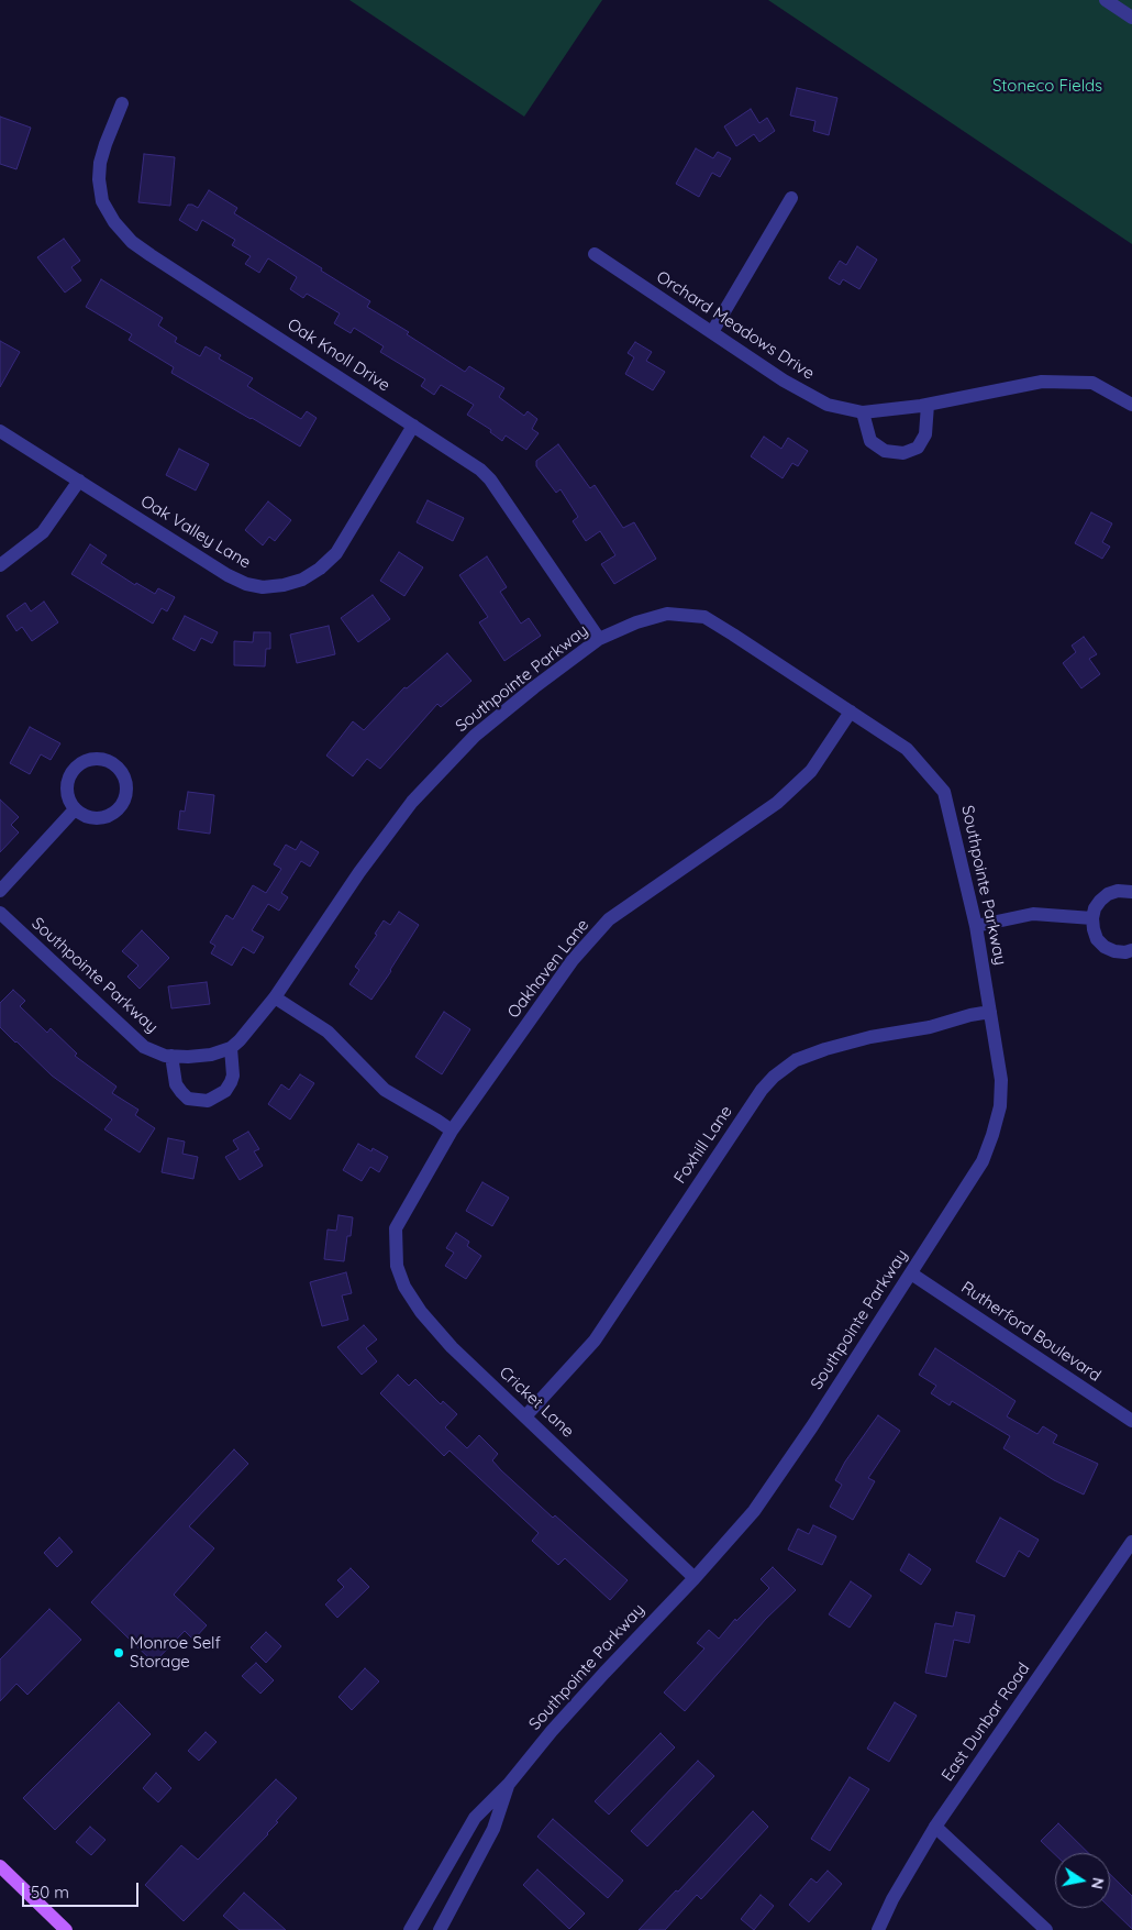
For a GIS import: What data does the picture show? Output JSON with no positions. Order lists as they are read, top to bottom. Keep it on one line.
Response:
{"streets":{"street":["Orchard Meadows Drive","Oak Knoll Drive","Oak Valley Lane","Southpointe Parkway","Oakhaven Lane","Foxhill Lane","Rutherford Boulevard","Cricket Lane","East Dunbar Road"]},"crossings":[["Oak Knoll Drive","Oak Valley Lane"],["Oak Knoll Drive","Southpointe Parkway"],["Southpointe Parkway","Oakhaven Lane"],["Southpointe Parkway","Foxhill Lane"],["Southpointe Parkway","Rutherford Boulevard"],["Southpointe Parkway","Cricket Lane"],["Oakhaven Lane","Cricket Lane"],["Foxhill Lane","Cricket Lane"]],"parks":["Stoneco Fields"],"places":["Monroe Self Storage"],"scale_bar":"50 m","north":"right"}
